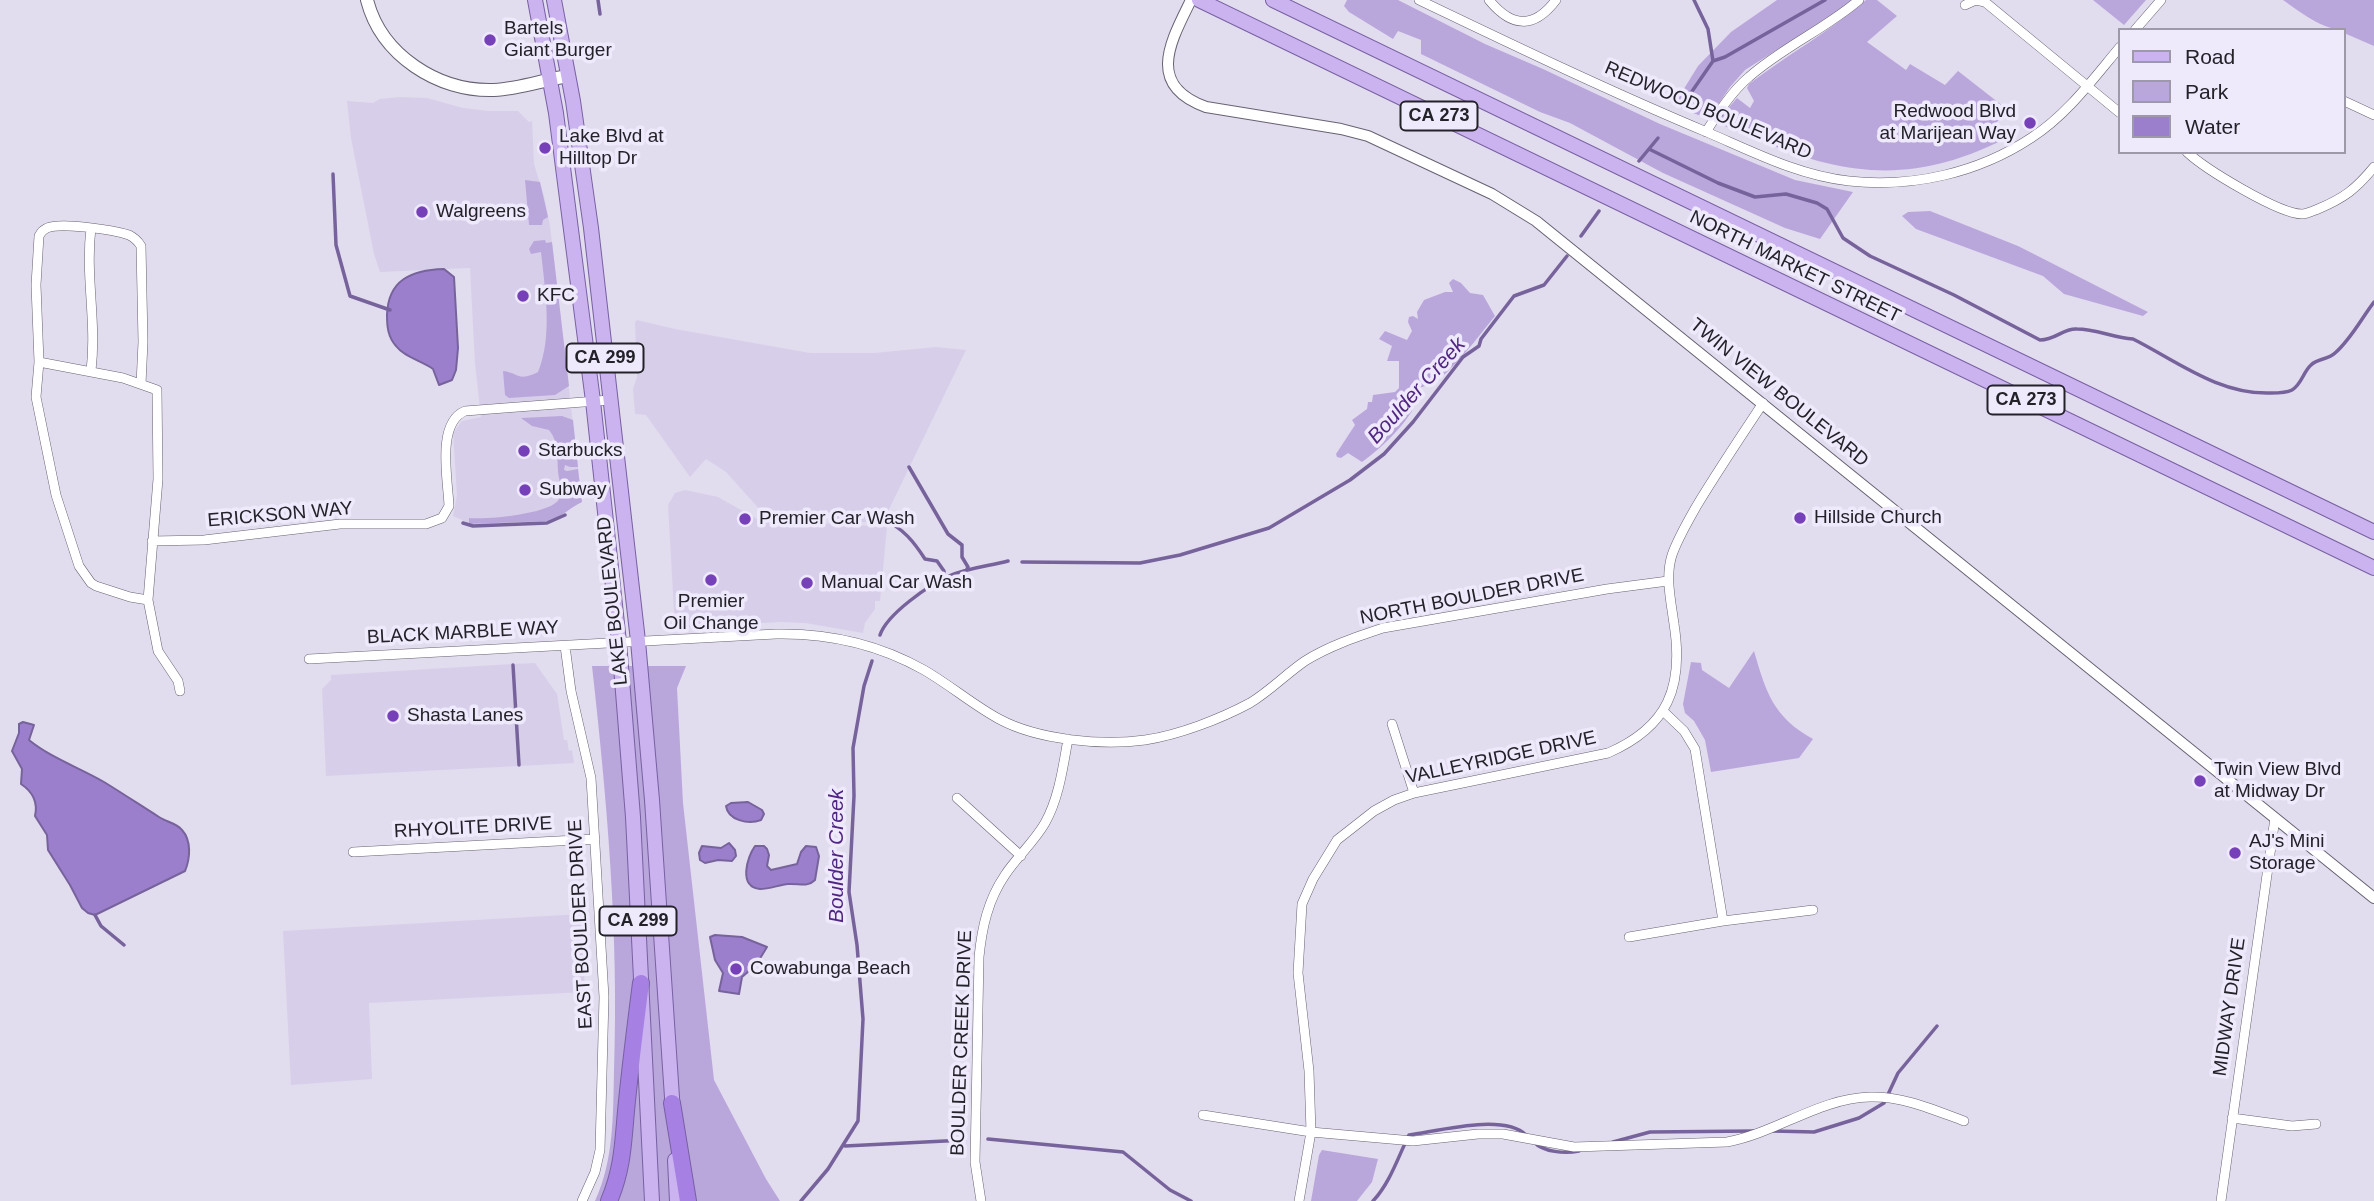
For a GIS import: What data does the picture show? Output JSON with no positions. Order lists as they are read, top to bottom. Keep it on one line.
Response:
{"streets":{"main road":["CA 273","NORTH MARKET STREET","CA 299","LAKE BOULEVARD"],"street":["REDWOOD BOULEVARD","TWIN VIEW BOULEVARD","ERICKSON WAY","NORTH BOULDER DRIVE","BLACK MARBLE WAY","VALLEYRIDGE DRIVE","RHYOLITE DRIVE","EAST BOULDER DRIVE","MIDWAY DRIVE","BOULDER CREEK DRIVE"]},"crossings":[["TWIN VIEW BOULEVARD","VALLEYRIDGE DRIVE"],["TWIN VIEW BOULEVARD","MIDWAY DRIVE"],["ERICKSON WAY","LAKE BOULEVARD"],["NORTH BOULDER DRIVE","LAKE BOULEVARD"],["NORTH BOULDER DRIVE","BLACK MARBLE WAY"],["NORTH BOULDER DRIVE","VALLEYRIDGE DRIVE"],["NORTH BOULDER DRIVE","BOULDER CREEK DRIVE"],["LAKE BOULEVARD","BLACK MARBLE WAY"],["BLACK MARBLE WAY","EAST BOULDER DRIVE"],["RHYOLITE DRIVE","EAST BOULDER DRIVE"]],"water":["Boulder Creek"],"places":["Bartels Giant Burger","Redwood Blvd at Marijean Way","Lake Blvd at Hilltop Dr","Walgreens","KFC","Starbucks","Subway","Hillside Church","Premier Car Wash","Premier Oil Change","Manual Car Wash","Shasta Lanes","Twin View Blvd at Midway Dr","AJ's Mini Storage","Cowabunga Beach"],"legend":["Road","Park","Water"]}
